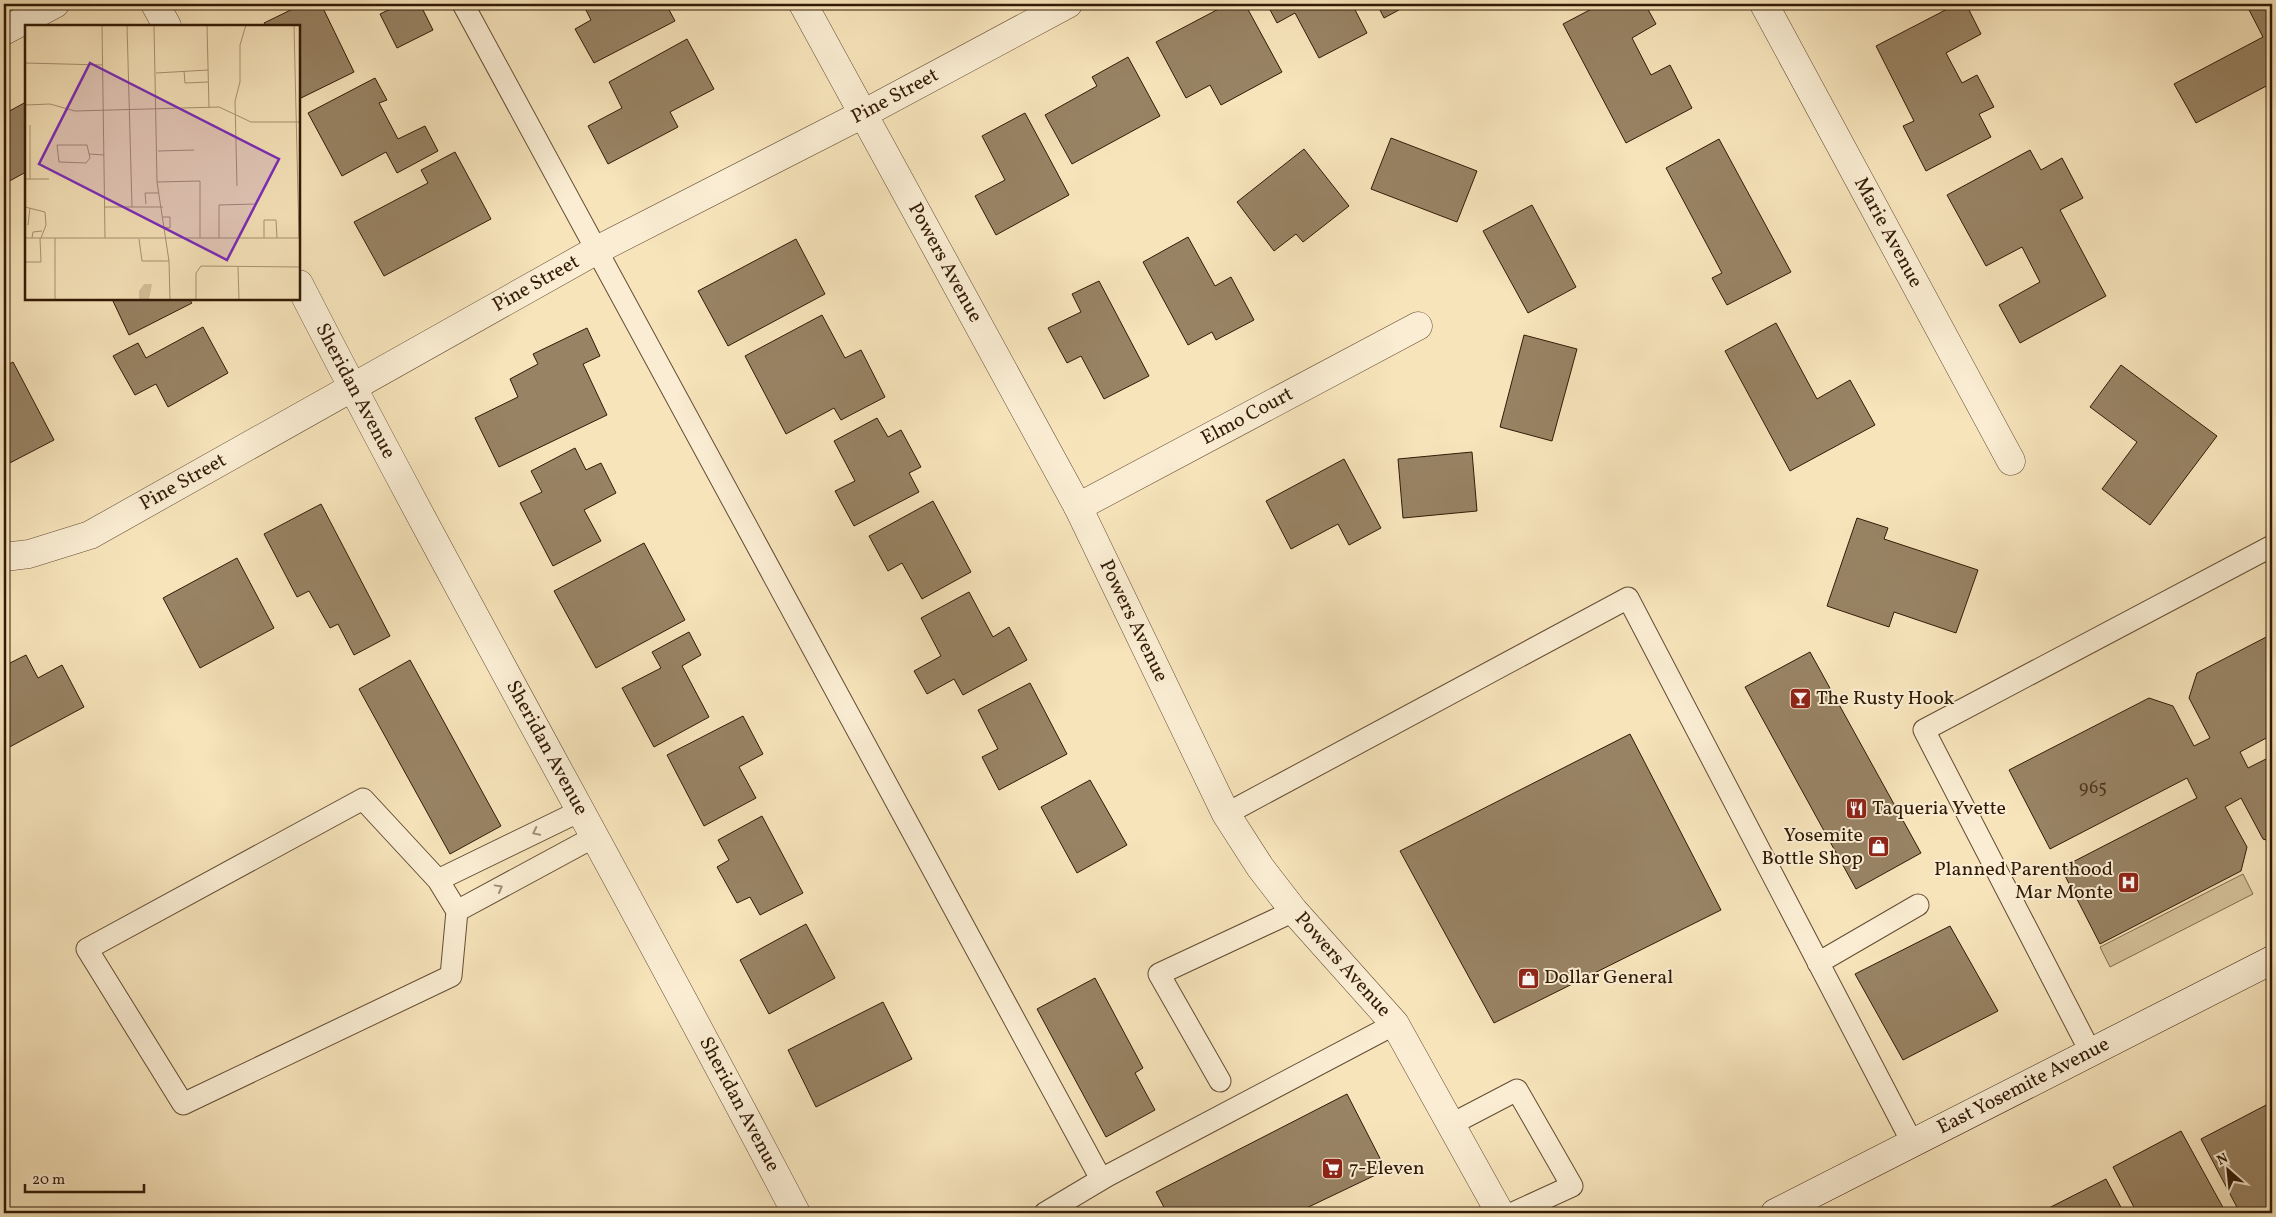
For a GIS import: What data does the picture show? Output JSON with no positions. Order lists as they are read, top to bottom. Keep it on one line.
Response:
{"streets":{"street":["Pine Street","Marie Avenue","Powers Avenue","Sheridan Avenue","Elmo Court","East Yosemite Avenue"]},"crossings":[["Pine Street","Powers Avenue"],["Pine Street","Sheridan Avenue"],["Powers Avenue","Elmo Court"]],"places":{"bar":["The Rusty Hook"],"restaurant":["Taqueria Yvette"],"shop":["Yosemite Bottle Shop","Dollar General"],"hospital":["Planned Parenthood Mar Monte"],"supermarket":["7-Eleven"]},"house_numbers":["965"],"scale_bar":"20 m","north":"top left"}
